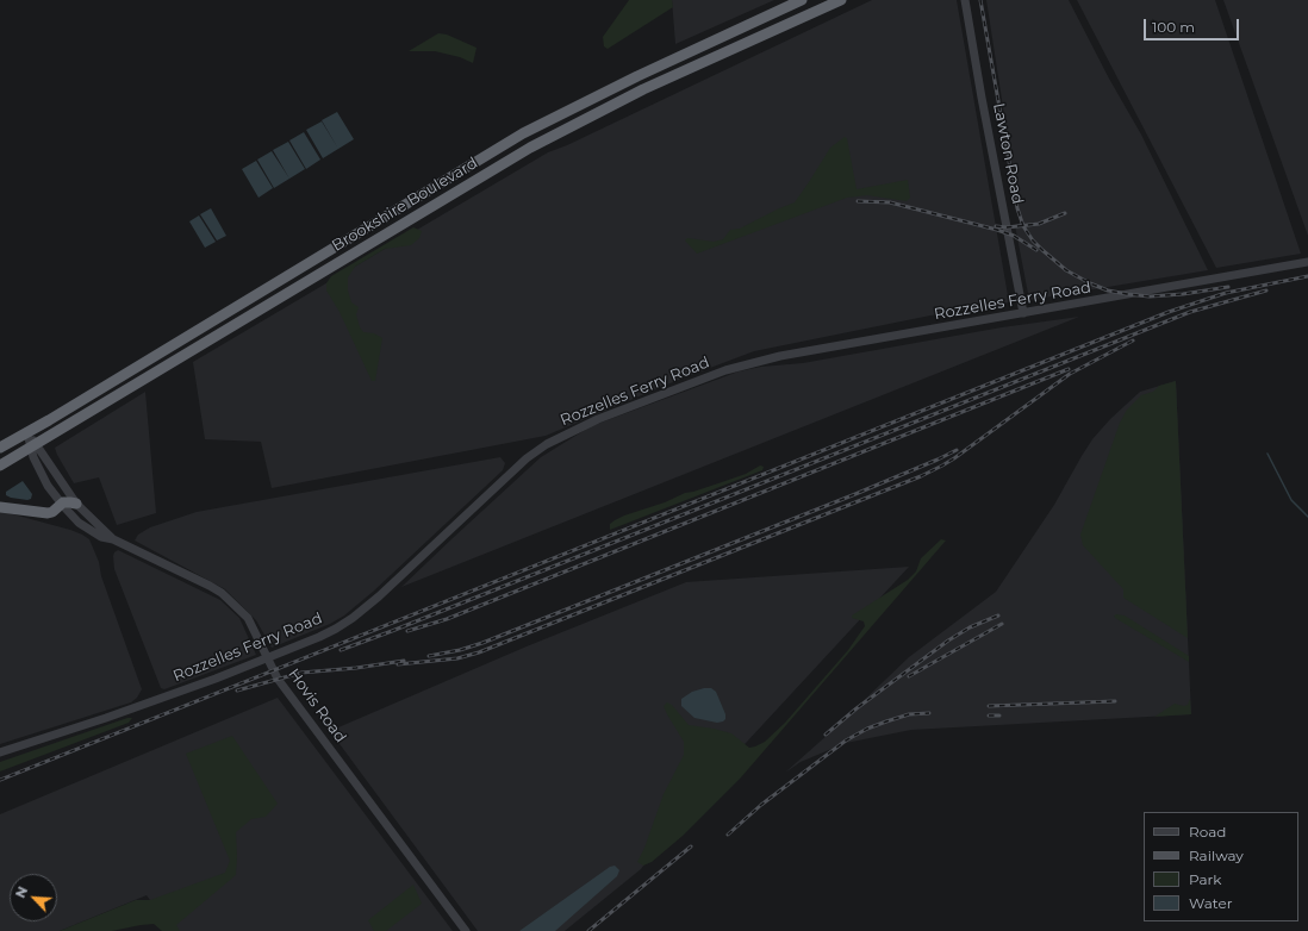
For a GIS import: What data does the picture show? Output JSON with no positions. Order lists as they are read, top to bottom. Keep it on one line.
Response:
{"streets":{"highway":["Brookshire Boulevard"],"street":["Lawton Road","Rozzelles Ferry Road","Hovis Road"]},"crossings":[["Lawton Road","Rozzelles Ferry Road"],["Brookshire Boulevard","Hovis Road"],["Rozzelles Ferry Road","Hovis Road"]],"legend":["Road","Railway","Park","Water"],"scale_bar":"100 m","north":"top left"}
